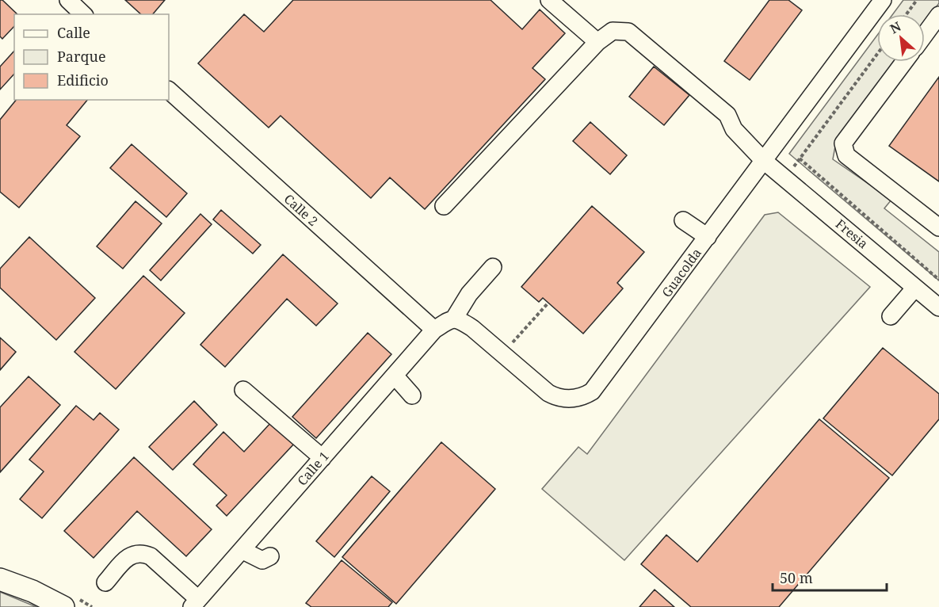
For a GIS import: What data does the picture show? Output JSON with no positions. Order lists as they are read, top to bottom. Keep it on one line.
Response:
{"streets":{"street":["Calle 2","Fresia","Guacolda","Calle 1"]},"crossings":[["Calle 2","Calle 1"],["Fresia","Guacolda"]],"legend":["Calle","Parque","Edificio"],"scale_bar":"50 m","north":"top left"}
